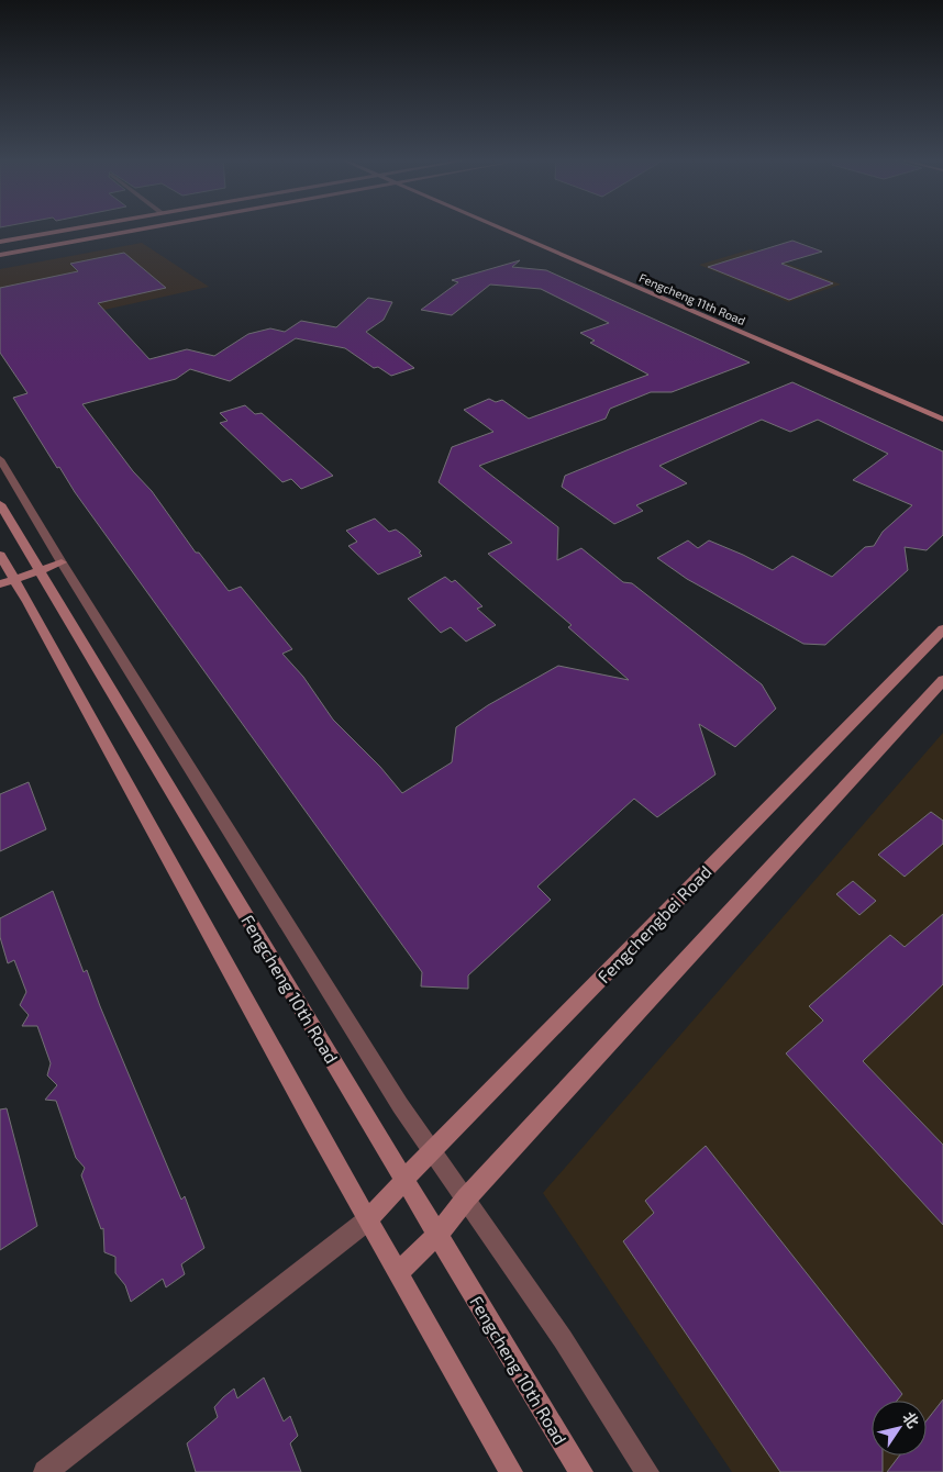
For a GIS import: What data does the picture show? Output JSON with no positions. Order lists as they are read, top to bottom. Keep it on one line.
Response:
{"streets":{"main road":["Fengcheng 11th Road","Fengchengbei Road","Fengcheng 10th Road"]},"crossings":[["Fengchengbei Road","Fengcheng 10th Road"]],"north":"top right"}
